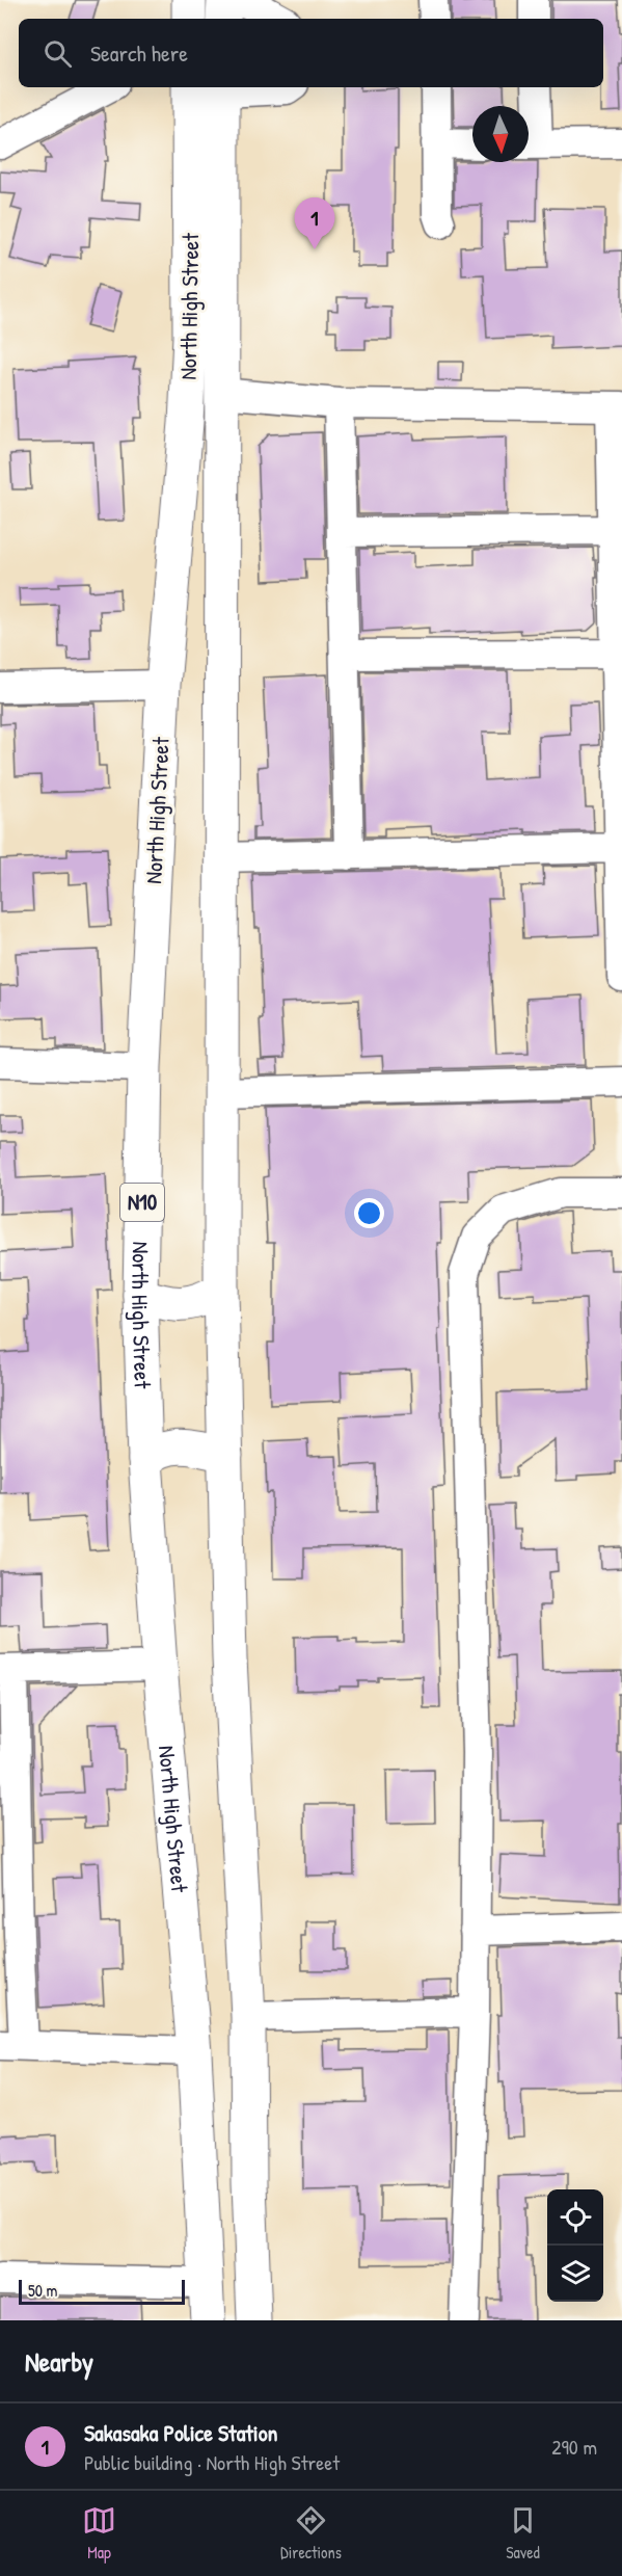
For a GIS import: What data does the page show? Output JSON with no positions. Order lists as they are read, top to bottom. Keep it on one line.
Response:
{"streets":{"highway":["North High Street","N10"]},"scale_bar":"50 m","north":"bottom","page":{"search":"Search here","pins":"1","scale":"50 m","heading":"Nearby","list":[{"mark":"1","name":"Sakasaka Police Station","note":"Public building · North High Street","value":"290 m"}],"nav":["Map","Directions","Saved"]}}
